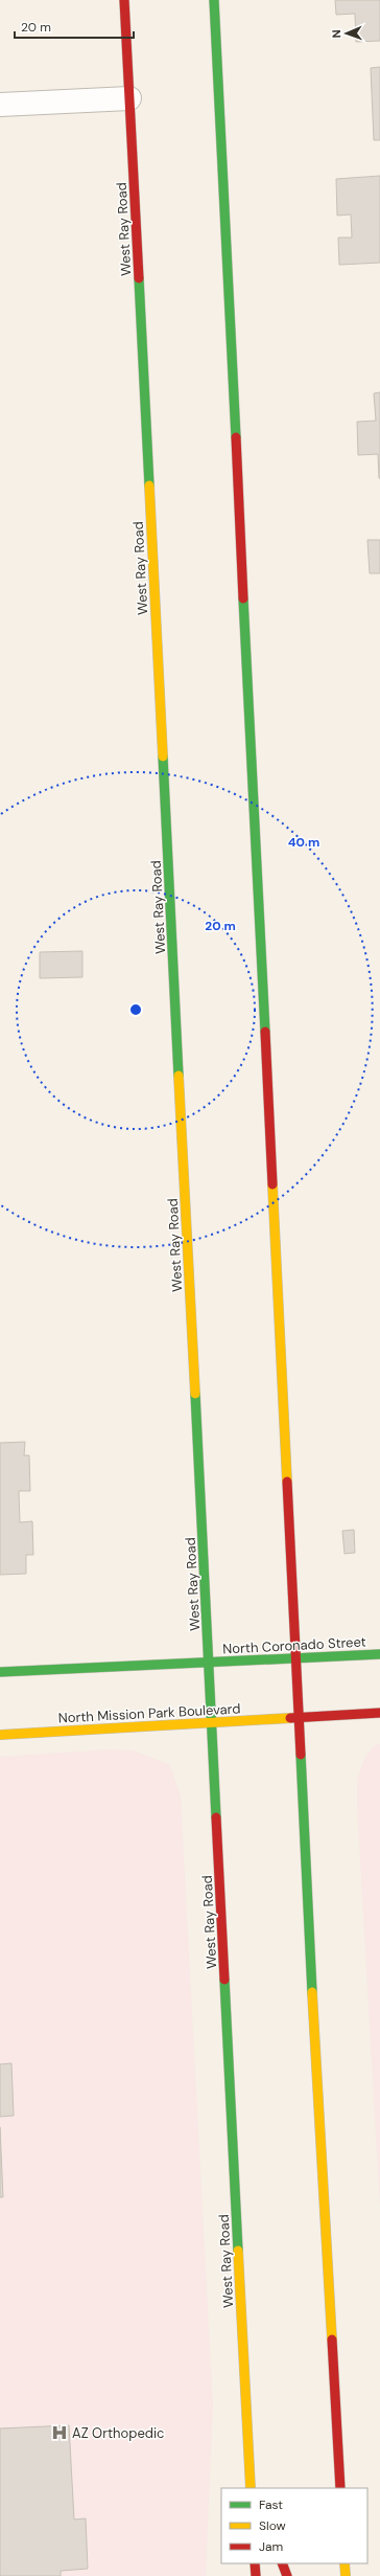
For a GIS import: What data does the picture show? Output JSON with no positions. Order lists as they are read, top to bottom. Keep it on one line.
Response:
{"streets":{"main road":["West Ray Road","North Coronado Street","North Mission Park Boulevard"]},"crossings":[["West Ray Road","North Coronado Street"],["West Ray Road","North Mission Park Boulevard"]],"places":{"hospital":["AZ Orthopedic"]},"legend":["Fast","Slow","Jam"],"scale_bar":"20 m","north":"left","rings":["40 m","20 m"]}
